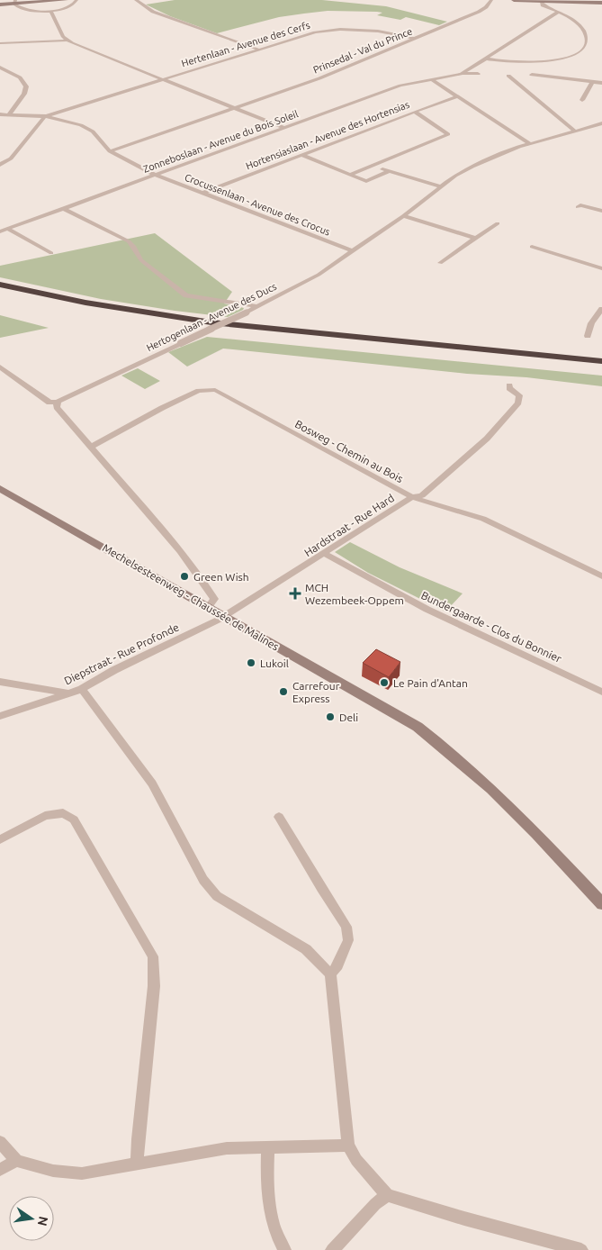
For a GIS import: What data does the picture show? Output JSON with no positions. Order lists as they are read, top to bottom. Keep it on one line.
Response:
{"streets":{"main road":["Mechelsesteenweg - Chaussée de Malines"],"street":["Hertenlaan - Avenue des Cerfs","Prinsedal - Val du Prince","Hortensiaslaan - Avenue des Hortensias","Zonneboslaan - Avenue du Bois Soleil","Crocussenlaan - Avenue des Crocus","Hertogenlaan - Avenue des Ducs","Bosweg - Chemin au Bois","Hardstraat - Rue Hard","Bundergaarde - Clos du Bonnier","Diepstraat - Rue Profonde"]},"crossings":[["Hertenlaan - Avenue des Cerfs","Prinsedal - Val du Prince"],["Prinsedal - Val du Prince","Crocussenlaan - Avenue des Crocus"],["Hortensiaslaan - Avenue des Hortensias","Crocussenlaan - Avenue des Crocus"],["Zonneboslaan - Avenue du Bois Soleil","Crocussenlaan - Avenue des Crocus"],["Crocussenlaan - Avenue des Crocus","Hertogenlaan - Avenue des Ducs"],["Bosweg - Chemin au Bois","Hardstraat - Rue Hard"],["Hardstraat - Rue Hard","Mechelsesteenweg - Chaussée de Malines"],["Hardstraat - Rue Hard","Bundergaarde - Clos du Bonnier"],["Hardstraat - Rue Hard","Diepstraat - Rue Profonde"],["Mechelsesteenweg - Chaussée de Malines","Diepstraat - Rue Profonde"]],"places":{"other":["Green Wish","Lukoil","Le Pain d'Antan","Carrefour Express","Deli"],"health":["MCH Wezembeek-Oppem"]},"north":"right"}
